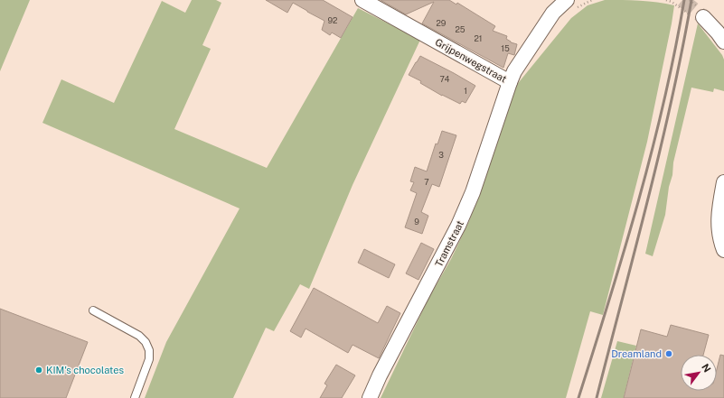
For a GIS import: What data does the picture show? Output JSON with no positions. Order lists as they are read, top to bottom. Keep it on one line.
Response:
{"streets":{"street":["Grijpenwegstraat","Tramstraat"]},"crossings":[["Grijpenwegstraat","Tramstraat"]],"places":["Dreamland","KIM's chocolates"],"house_numbers":["92","29","25","21","15","74","1","3","7","9"],"north":"top right"}
